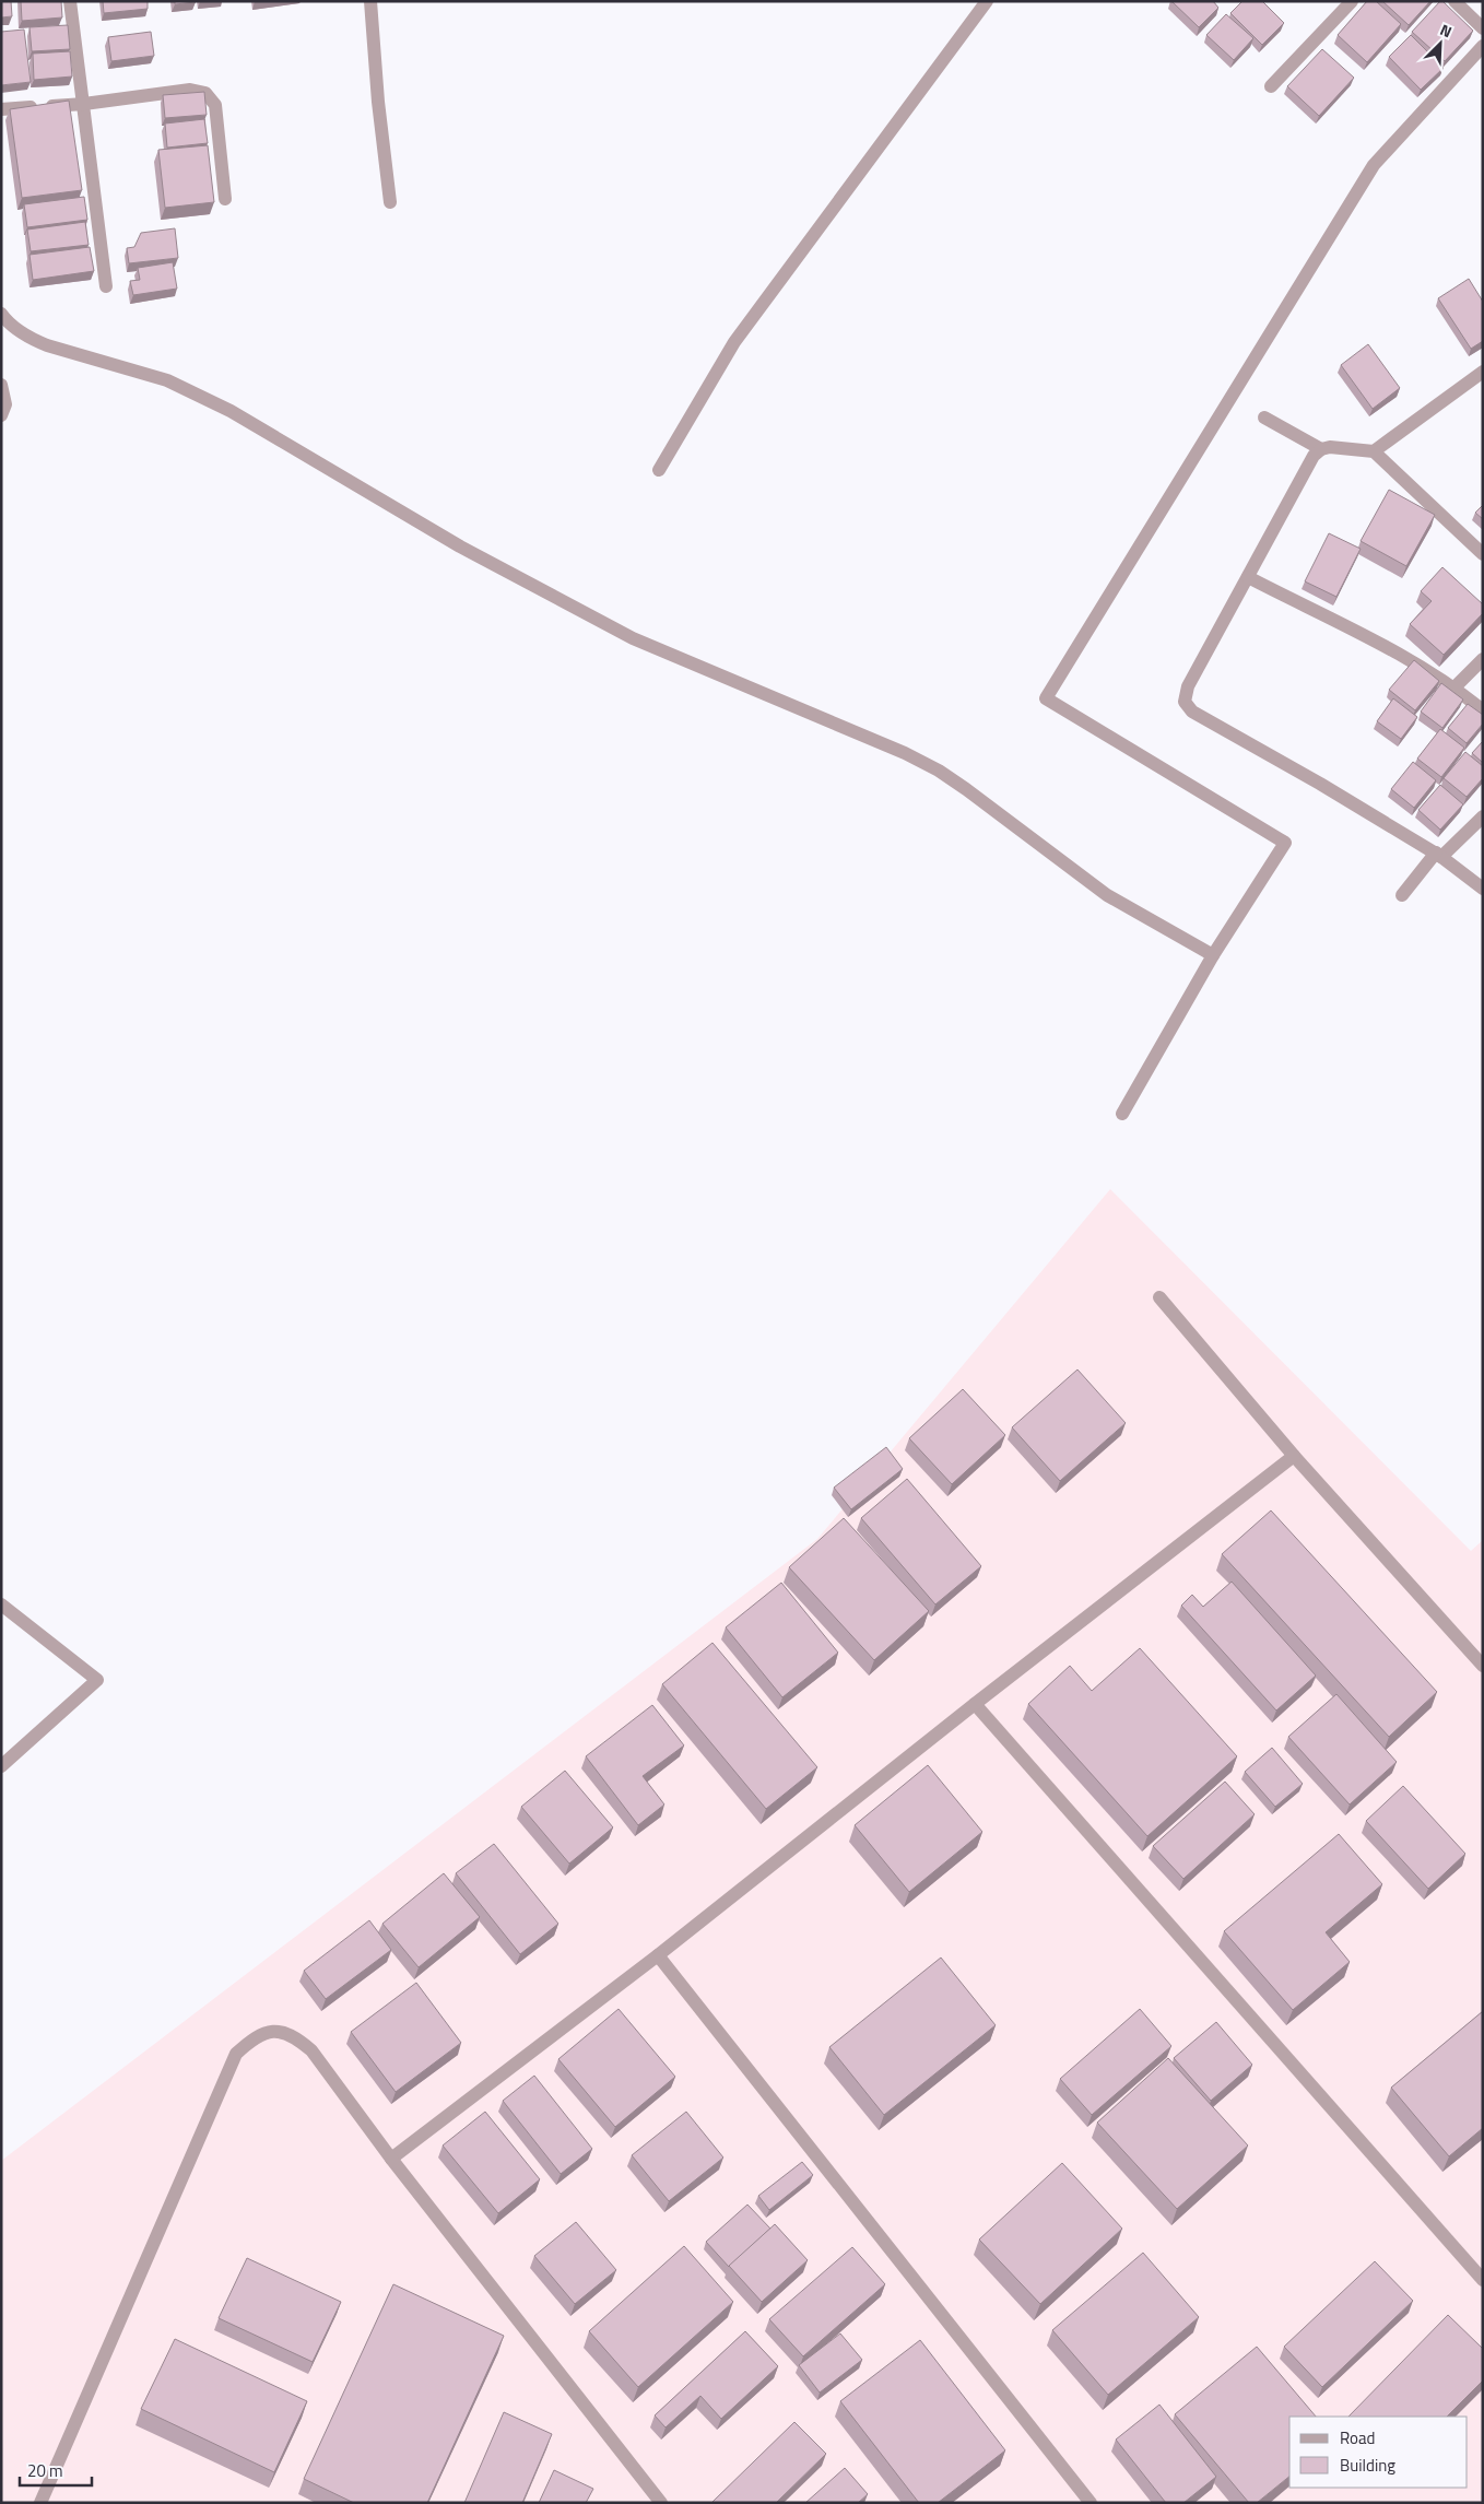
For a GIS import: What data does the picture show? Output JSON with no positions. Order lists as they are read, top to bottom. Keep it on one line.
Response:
{"legend":["Road","Building"],"scale_bar":"20 m","north":"top right"}
